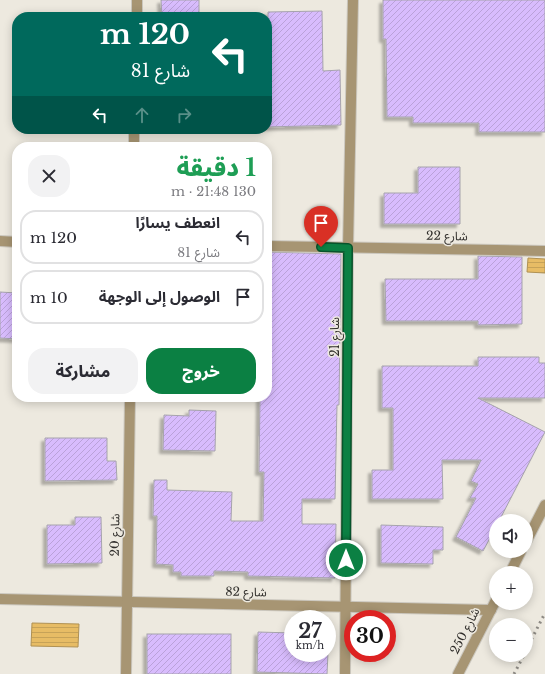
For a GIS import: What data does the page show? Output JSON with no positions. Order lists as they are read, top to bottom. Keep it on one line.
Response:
{"streets":{"street":["شارع 22","شارع 21","شارع 20","شارع 82","شارع 250"]},"crossings":[["شارع 22","شارع 21"],["شارع 21","شارع 82"],["شارع 20","شارع 82"]],"page":{"turn":["120 m","شارع 81"],"heading":["1 دقيقة","130 m · 21:48"],"list":[{"name":"انعطف يسارًا","note":"شارع 81","value":"120 m"},{"name":"الوصول إلى الوجهة","value":"10 m"}],"buttons":["خروج","مشاركة"],"map_buttons":["+","−"],"speed":"27 km/h","limit":"30"}}
